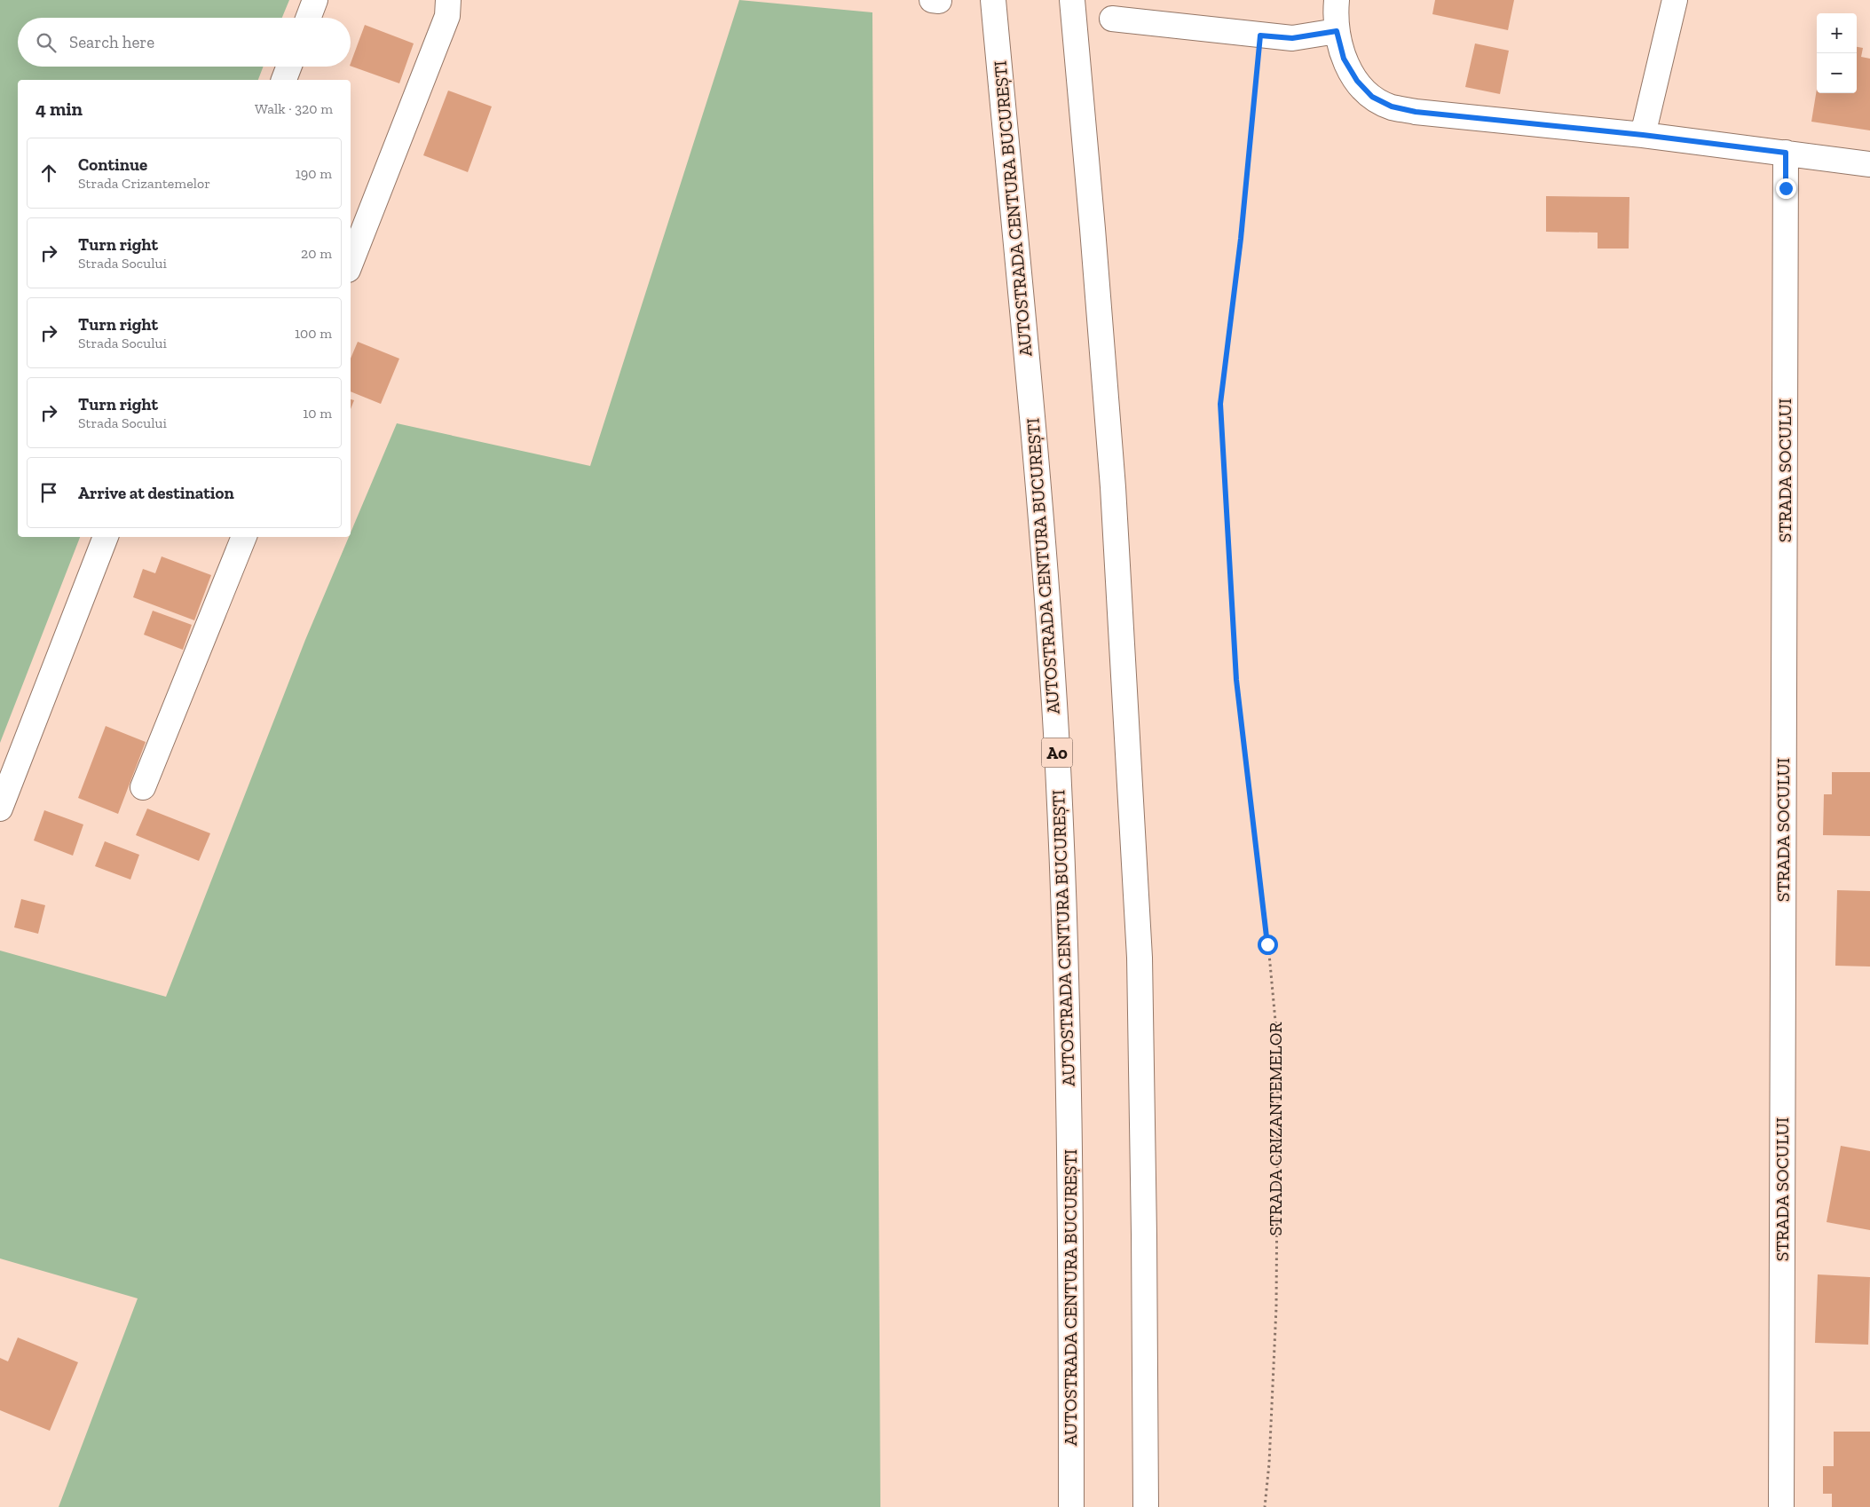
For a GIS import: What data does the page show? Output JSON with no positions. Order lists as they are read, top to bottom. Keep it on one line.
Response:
{"streets":{"main road":["AUTOSTRADA CENTURA BUCUREȘTI","STRADA SOCULUI","A0"],"path":["STRADA CRIZANTEMELOR"]},"page":{"map_buttons":["+","−"],"search":"Search here","heading":["4 min","Walk · 320 m"],"list":[["Continue","Strada Crizantemelor","190 m"],["Turn right","Strada Socului","20 m"],["Turn right","Strada Socului","100 m"],["Turn right","Strada Socului","10 m"],"Arrive at destination"]}}
